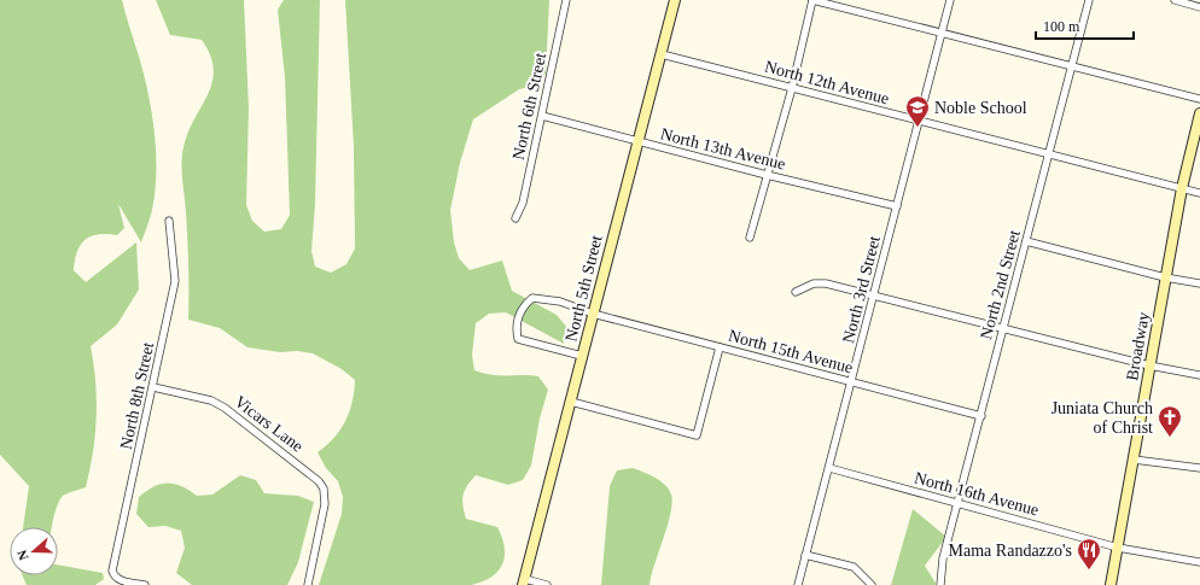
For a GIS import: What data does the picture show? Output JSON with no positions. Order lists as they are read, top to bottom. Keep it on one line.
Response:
{"streets":{"street":["North 12th Avenue","North 6th Street","North 13th Avenue","North 2nd Street","North 5th Street","North 3rd Street","Broadway","North 15th Avenue","North 8th Street","Vicars Lane","North 16th Avenue"]},"crossings":[["North 12th Avenue","North 2nd Street"],["North 12th Avenue","North 5th Street"],["North 12th Avenue","North 3rd Street"],["North 12th Avenue","Broadway"],["North 6th Street","North 13th Avenue"],["North 13th Avenue","North 5th Street"],["North 13th Avenue","North 3rd Street"],["North 2nd Street","North 15th Avenue"],["North 2nd Street","North 16th Avenue"],["North 5th Street","North 15th Avenue"],["North 3rd Street","North 15th Avenue"],["North 3rd Street","North 16th Avenue"],["Broadway","North 16th Avenue"],["North 8th Street","Vicars Lane"]],"places":{"school or university":["Noble School"],"church":["Juniata Church of Christ"],"restaurant":["Mama Randazzo's"]},"scale_bar":"100 m","north":"left"}
